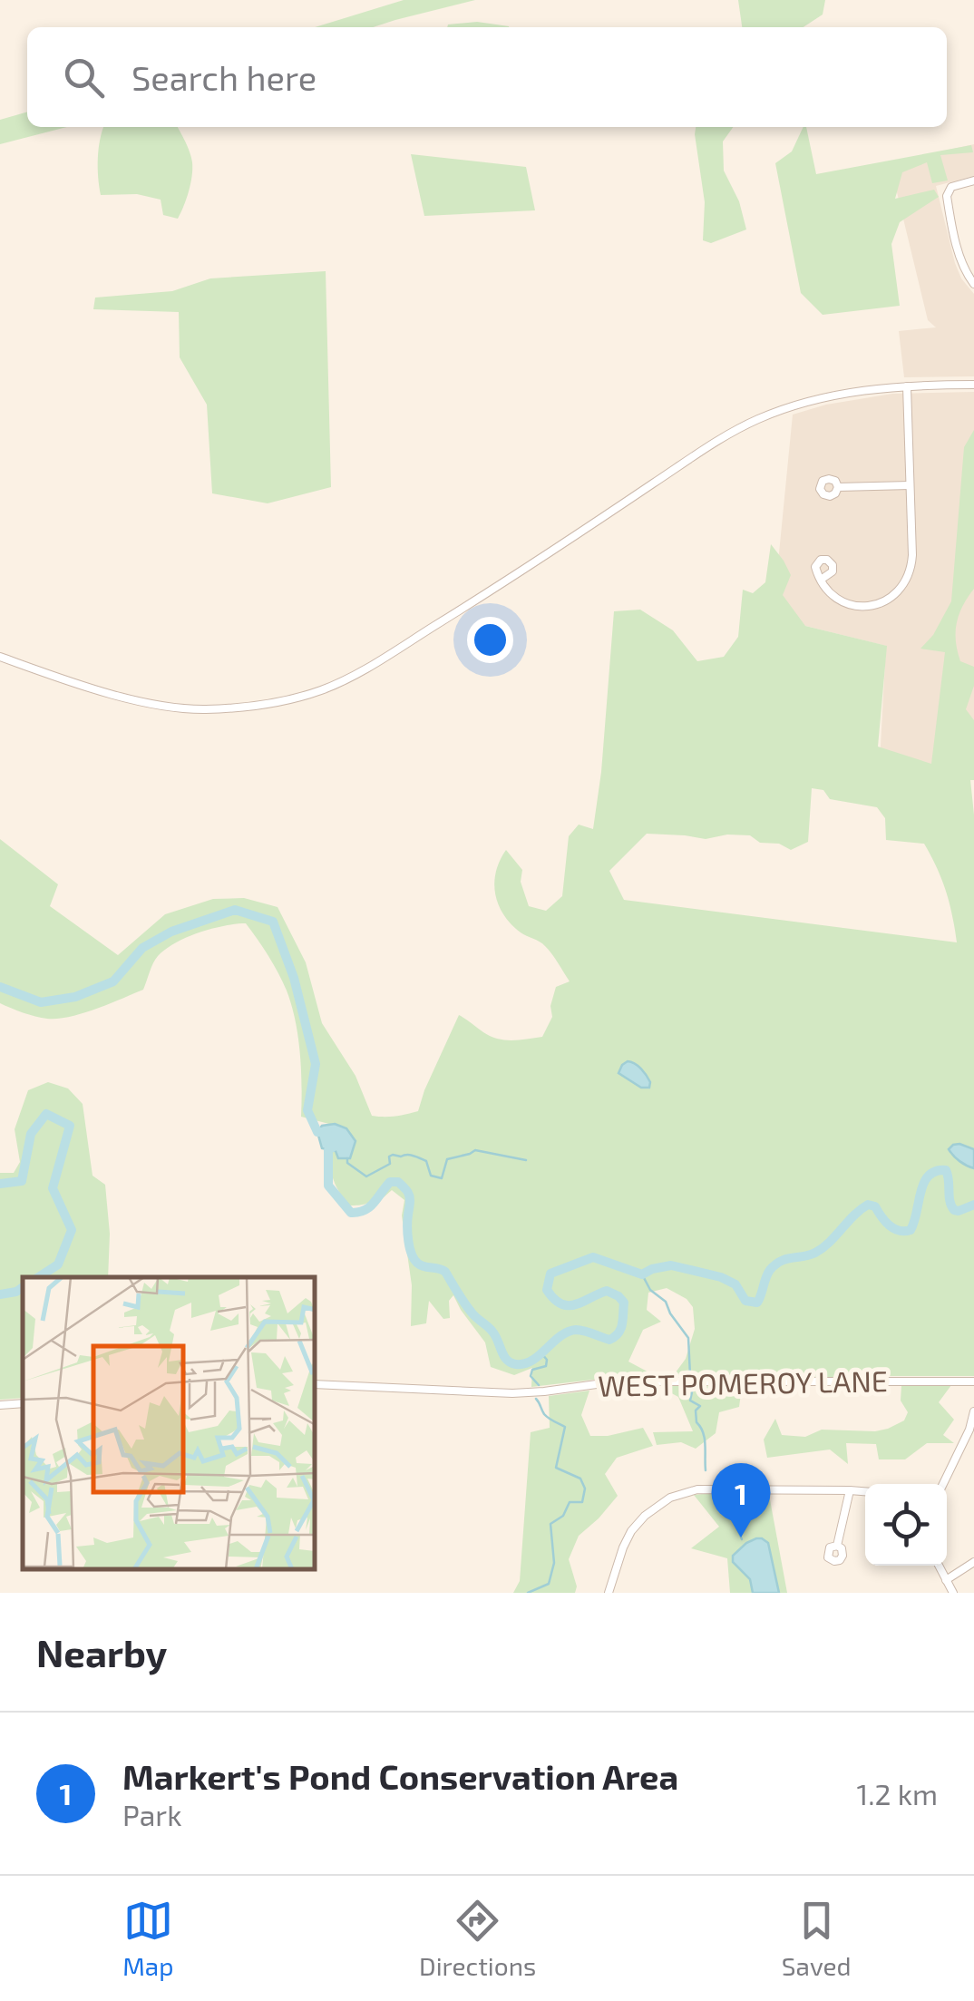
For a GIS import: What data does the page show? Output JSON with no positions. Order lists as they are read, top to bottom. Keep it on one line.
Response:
{"streets":{"street":["WEST POMEROY LANE"]},"page":{"search":"Search here","pins":"1","heading":"Nearby","list":[{"mark":"1","name":"Markert's Pond Conservation Area","note":"Park","value":"1.2 km"}],"nav":["Map","Directions","Saved"]}}
